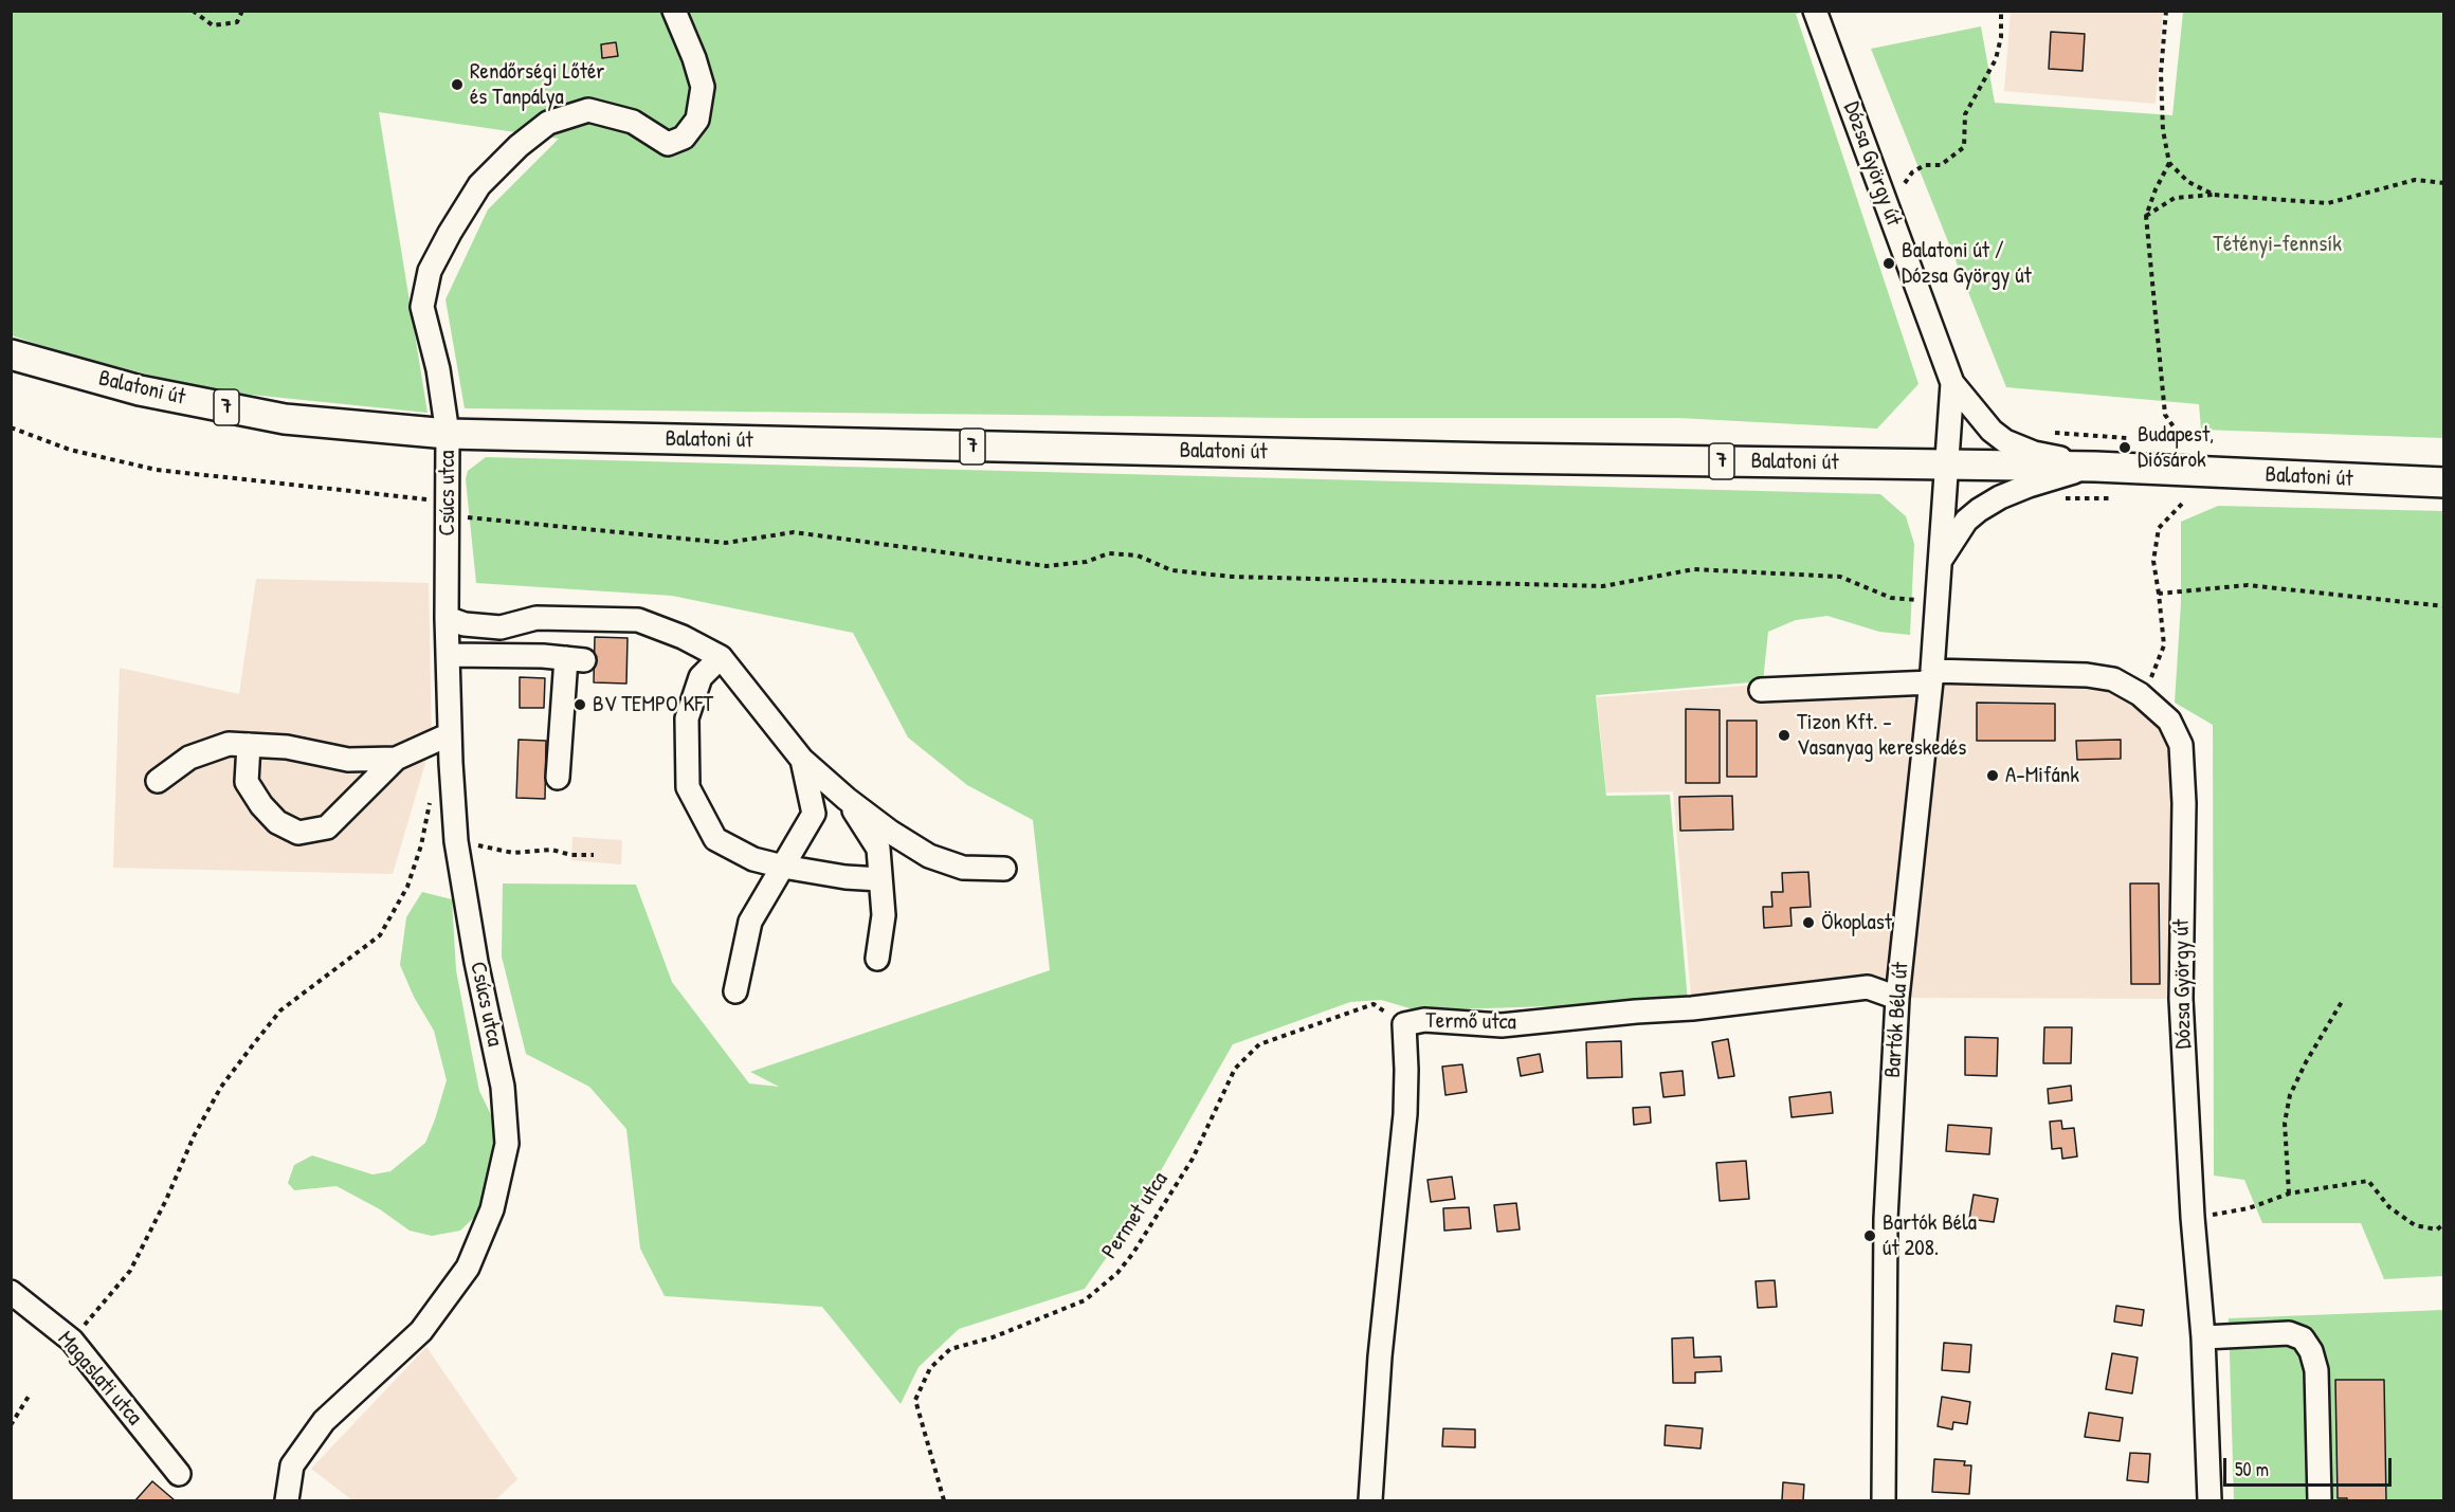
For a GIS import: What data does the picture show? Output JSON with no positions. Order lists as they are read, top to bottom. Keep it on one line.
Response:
{"streets":{"main road":["Balatoni út","7"],"street":["Dózsa György út","Csúcs utca","Bartók Béla út","Termő utca","Magaslati utca"],"path":["Permet utca"]},"crossings":[["Dózsa György út","Balatoni út"],["Dózsa György út","Bartók Béla út"],["Balatoni út","Csúcs utca"],["Balatoni út","Bartók Béla út"],["Bartók Béla út","Termő utca"],["Termő utca","Permet utca"]],"parks":["Tétényi-fennsík"],"places":["Rendőrségi Lőtér és Tanpálya","Balatoni út / Dózsa György út","Budapest, Diósárok","BV TEMPO KFT","Tizon Kft. - Vasanyag kereskedés","A-Mifánk","Ökoplast","Bartók Béla út 208."],"scale_bar":"50 m"}
